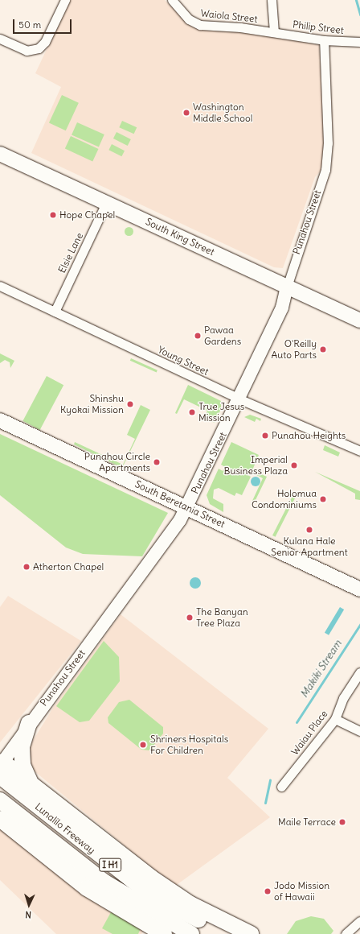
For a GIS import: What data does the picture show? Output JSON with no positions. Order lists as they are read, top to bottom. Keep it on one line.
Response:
{"streets":{"highway":["Lunalilo Freeway","I H1"],"main road":["Punahou Street","South King Street","South Beretania Street"],"street":["Waiola Street","Philip Street","Elsie Lane","Young Street","Waiau Place"]},"crossings":[["Waiola Street","Philip Street"],["Philip Street","Punahou Street"],["Punahou Street","South King Street"],["Punahou Street","Young Street"],["Punahou Street","South Beretania Street"],["Punahou Street","Lunalilo Freeway"],["South King Street","Elsie Lane"],["Elsie Lane","Young Street"]],"water":["Makiki Stream"],"places":["Washington Middle School","Hope Chapel","Pawaa Gardens","O'Reilly Auto Parts","Shinshu Kyokai Mission","True Jesus Mission","Punahou Heights","Punahou Circle Apartments","Imperial Business Plaza","Holomua Condominiums","Kulana Hale Senior Apartment","Atherton Chapel","The Banyan Tree Plaza","Shriners Hospitals For Children","Maile Terrace","Jodo Mission of Hawaii"],"scale_bar":"50 m","north":"bottom"}
